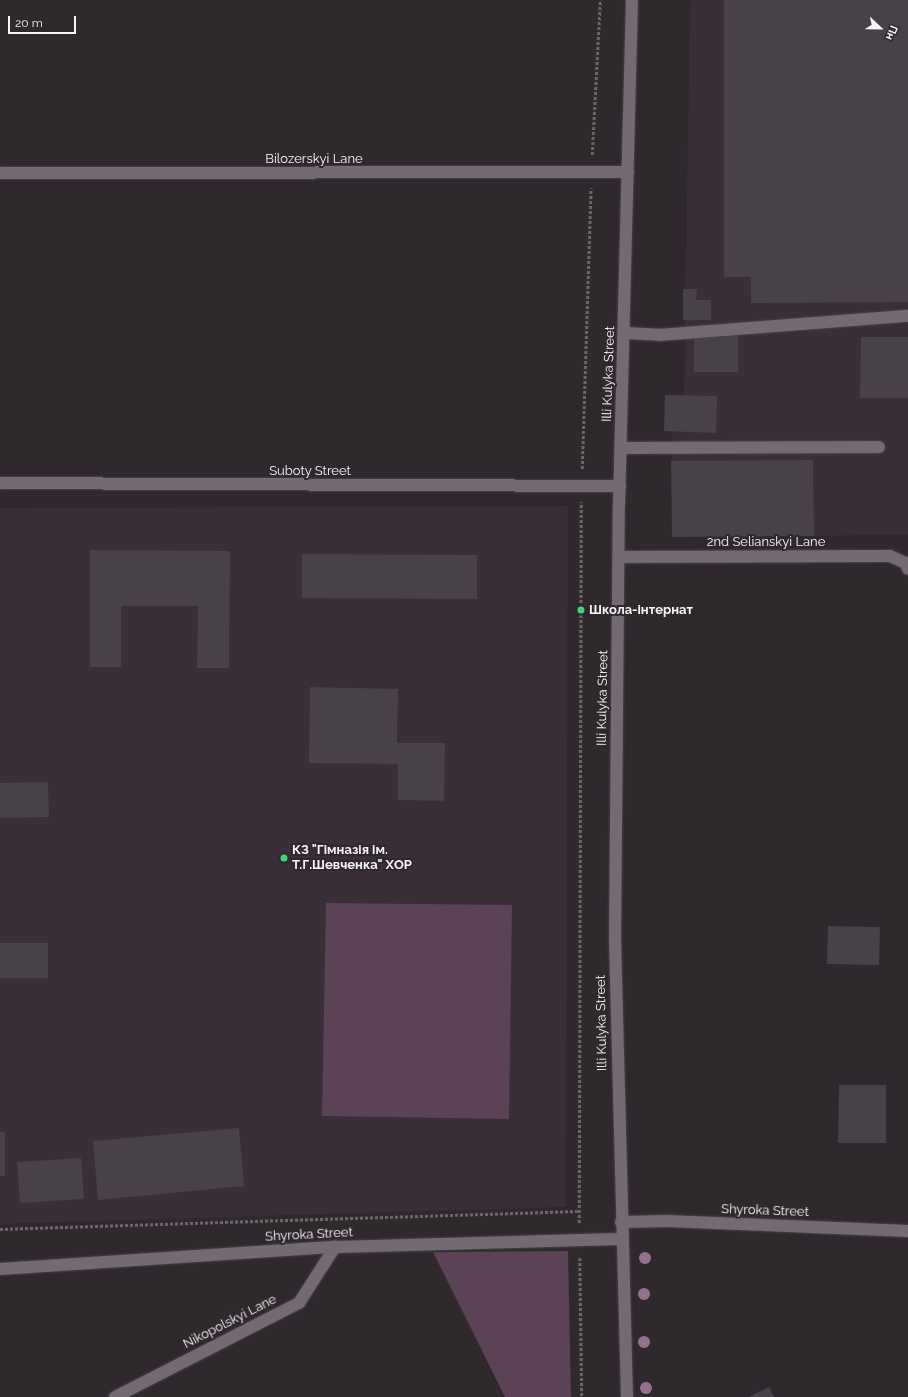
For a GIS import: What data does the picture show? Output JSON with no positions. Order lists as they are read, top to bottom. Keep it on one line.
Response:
{"streets":{"street":["Bilozerskyi Lane","Illi Kulyka Street","Suboty Street","2nd Selianskyi Lane","Shyroka Street","Nikopolskyi Lane"]},"crossings":[["Bilozerskyi Lane","Illi Kulyka Street"],["Illi Kulyka Street","Suboty Street"],["Illi Kulyka Street","2nd Selianskyi Lane"],["Illi Kulyka Street","Shyroka Street"],["Shyroka Street","Nikopolskyi Lane"]],"places":["Школа-інтернат","КЗ \"Гімназія ім. Т.Г.Шевченка\" ХОР"],"scale_bar":"20 m","north":"right"}
